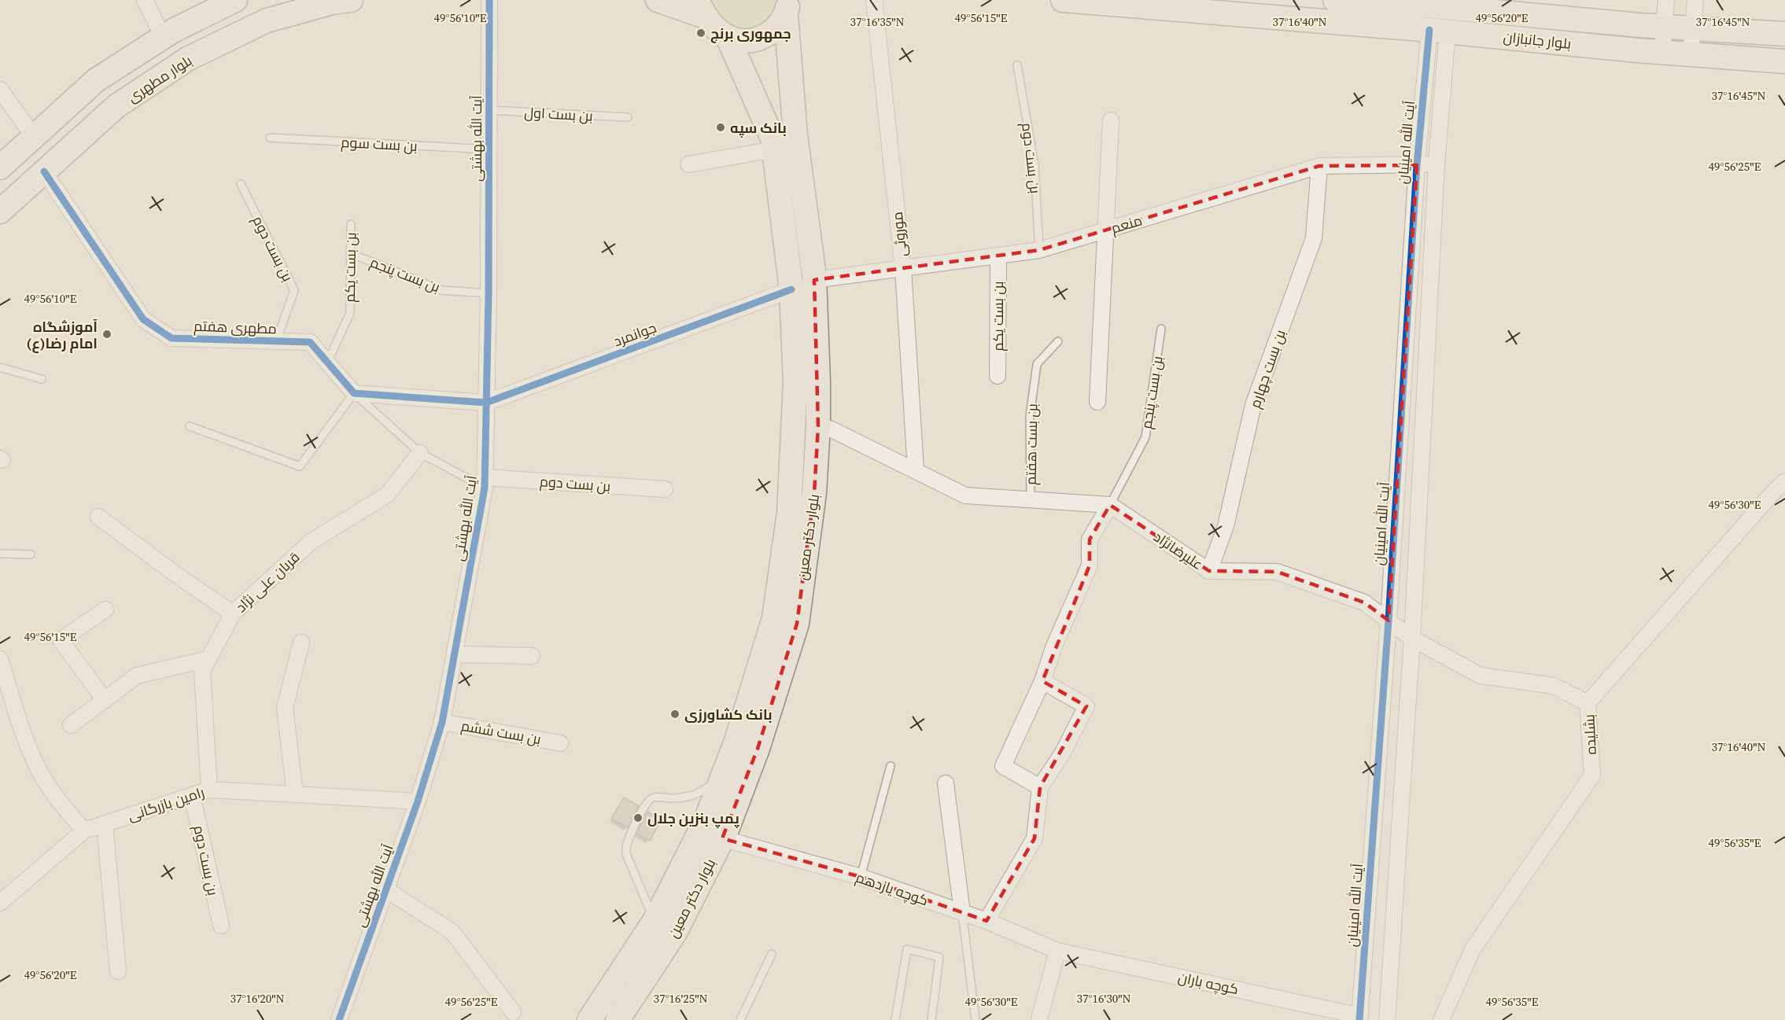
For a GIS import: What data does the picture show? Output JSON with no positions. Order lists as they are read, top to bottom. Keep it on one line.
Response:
{"streets":{"main road":["بلوار جانبازان","بلوار مطهری","بلوار دکتر معین"],"street":["آیت الله بهشتی","آیت الله امینیان","بن بست دوم","منعم","موروثی","بن بست یکم","مطهری هفتم","جوانمرد","بن بست چهارم","علیرضانژاد","قربان علی نژاد","بن بست ششم","بشلیده","رامین بازرگانی","کوچه یازدهم","کوچه باران"],"lane":["بن بست اول","بن بست سوم","بن بست پنجم","بن بست هفتم"]},"crossings":[["بلوار جانبازان","آیت الله امینیان"],["بلوار مطهری","مطهری هفتم"],["بن بست اول","آیت الله بهشتی"],["آیت الله بهشتی","بن بست سوم"],["آیت الله بهشتی","بن بست دوم"],["آیت الله بهشتی","بن بست پنجم"],["آیت الله بهشتی","جوانمرد"],["آیت الله بهشتی","بن بست ششم"],["آیت الله بهشتی","رامین بازرگانی"],["آیت الله امینیان","منعم"],["آیت الله امینیان","علیرضانژاد"],["آیت الله امینیان","کوچه باران"],["بن بست دوم","منعم"],["بن بست دوم","مطهری هفتم"],["بن بست دوم","رامین بازرگانی"],["منعم","موروثی"],["منعم","بن بست یکم"],["منعم","بن بست چهارم"],["منعم","بلوار دکتر معین"],["موروثی","علیرضانژاد"],["بن بست یکم","بن بست پنجم"],["بن بست یکم","مطهری هفتم"],["بن بست پنجم","علیرضانژاد"],["جوانمرد","بلوار دکتر معین"],["بن بست چهارم","علیرضانژاد"],["بن بست هفتم","علیرضانژاد"],["بلوار دکتر معین","علیرضانژاد"],["بلوار دکتر معین","کوچه یازدهم"],["علیرضانژاد","بشلیده"],["قربان علی نژاد","رامین بازرگانی"],["کوچه یازدهم","کوچه باران"]],"places":["جمهوری برنج","بانک سپه","آموزشگاه امام رضا(ع)","بانک کشاورزی","پمپ بنزین جلال"],"coordinates":["49°56'10\"E","49°56'15\"E","49°56'20\"E","37°16'40\"N","37°16'35\"N","37°16'45\"N","49°56'25\"E","49°56'30\"E","49°56'35\"E","37°16'20\"N","37°16'25\"N","37°16'30\"N"]}
